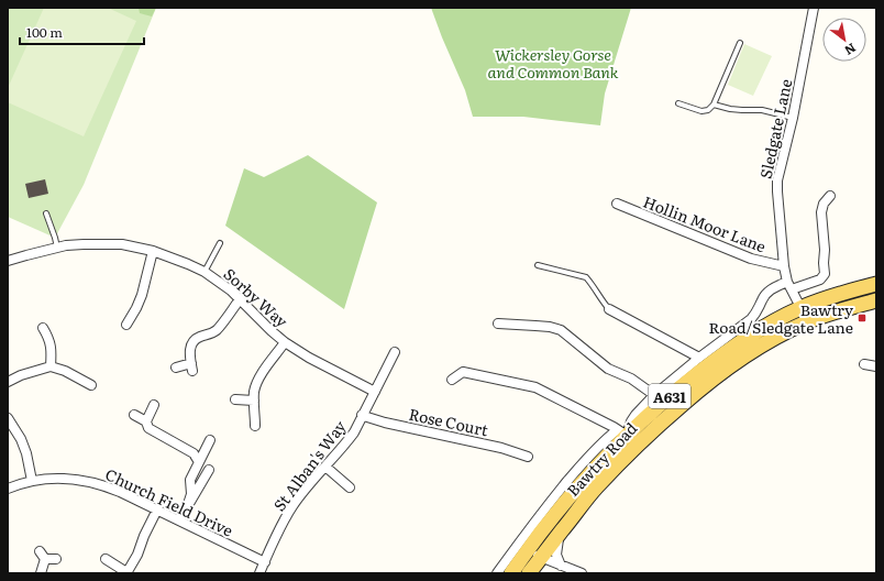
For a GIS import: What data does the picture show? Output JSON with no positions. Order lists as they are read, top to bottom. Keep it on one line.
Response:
{"streets":{"main road":["A631","Bawtry Road"],"street":["Sledgate Lane","Hollin Moor Lane","Sorby Way","Rose Court","St Alban's Way","Church Field Drive"]},"crossings":[["Sledgate Lane","Hollin Moor Lane"],["Sledgate Lane","Bawtry Road"],["Sorby Way","St Alban's Way"],["Rose Court","St Alban's Way"],["St Alban's Way","Church Field Drive"]],"parks":["Wickersley Gorse and Common Bank"],"places":{"transit":["Bawtry Road/Sledgate Lane"]},"scale_bar":"100 m","north":"bottom right"}
